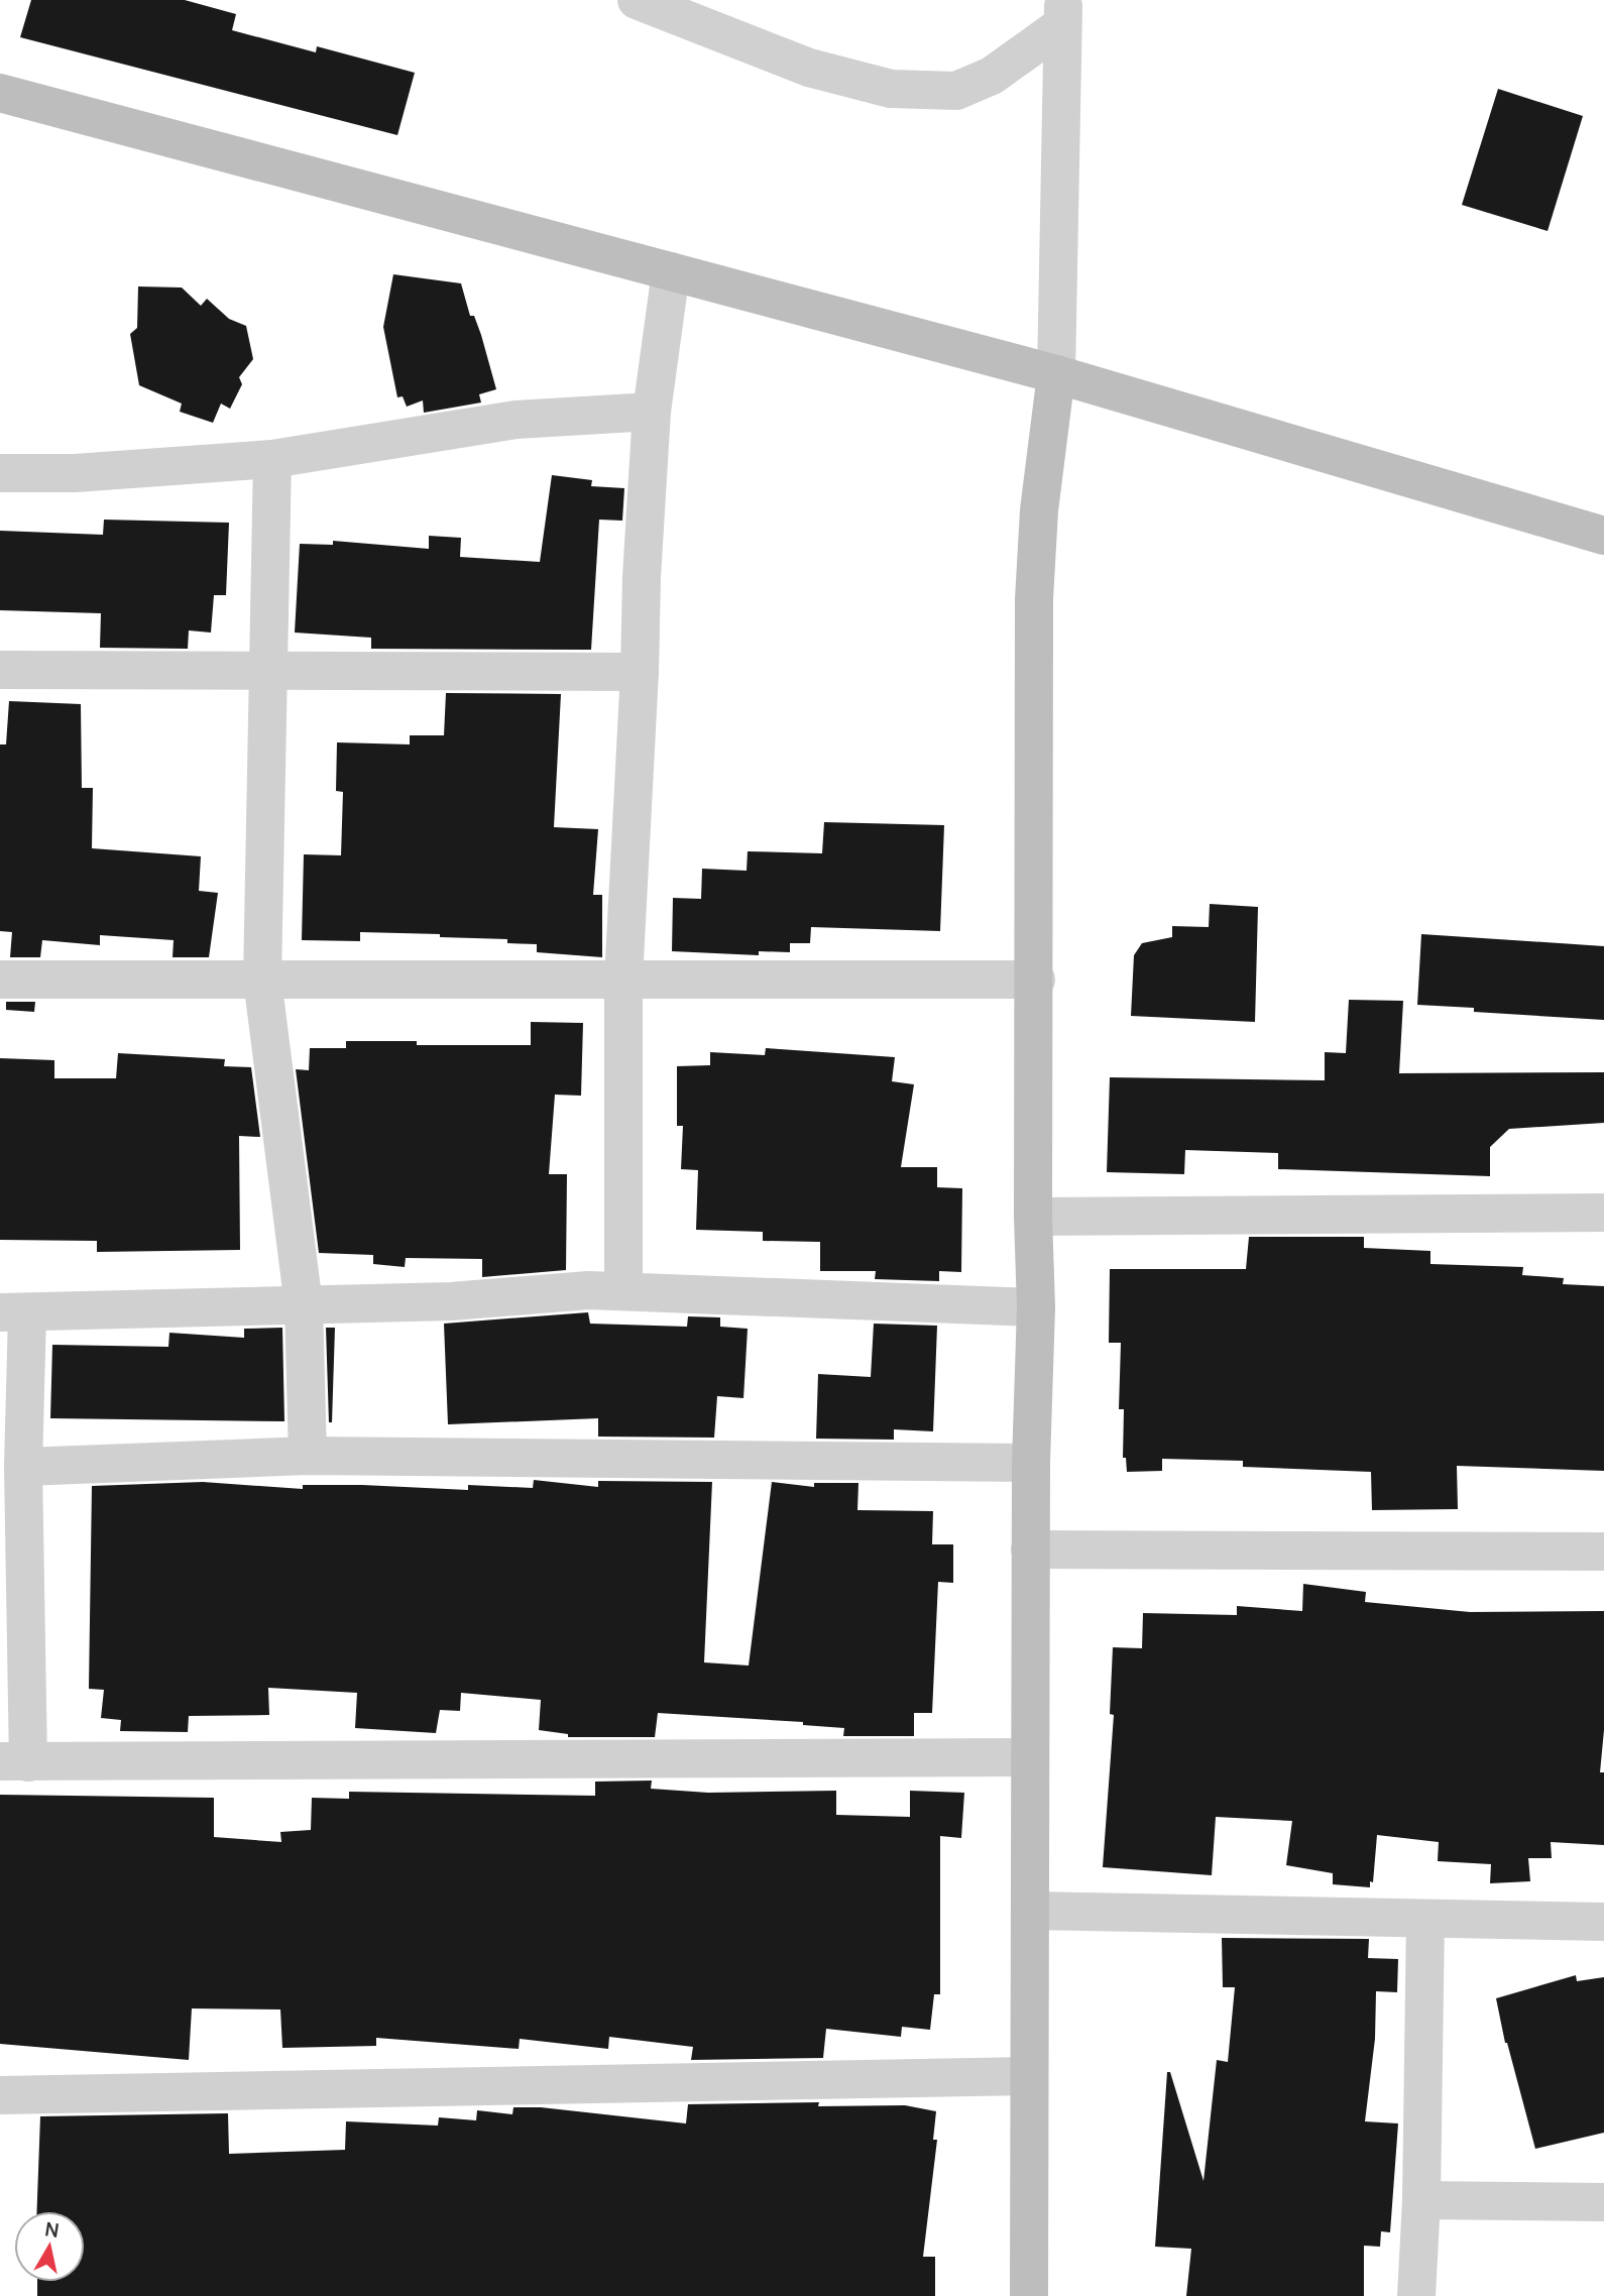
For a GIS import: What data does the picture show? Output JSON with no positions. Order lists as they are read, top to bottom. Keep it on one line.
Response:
{"north":"top"}
